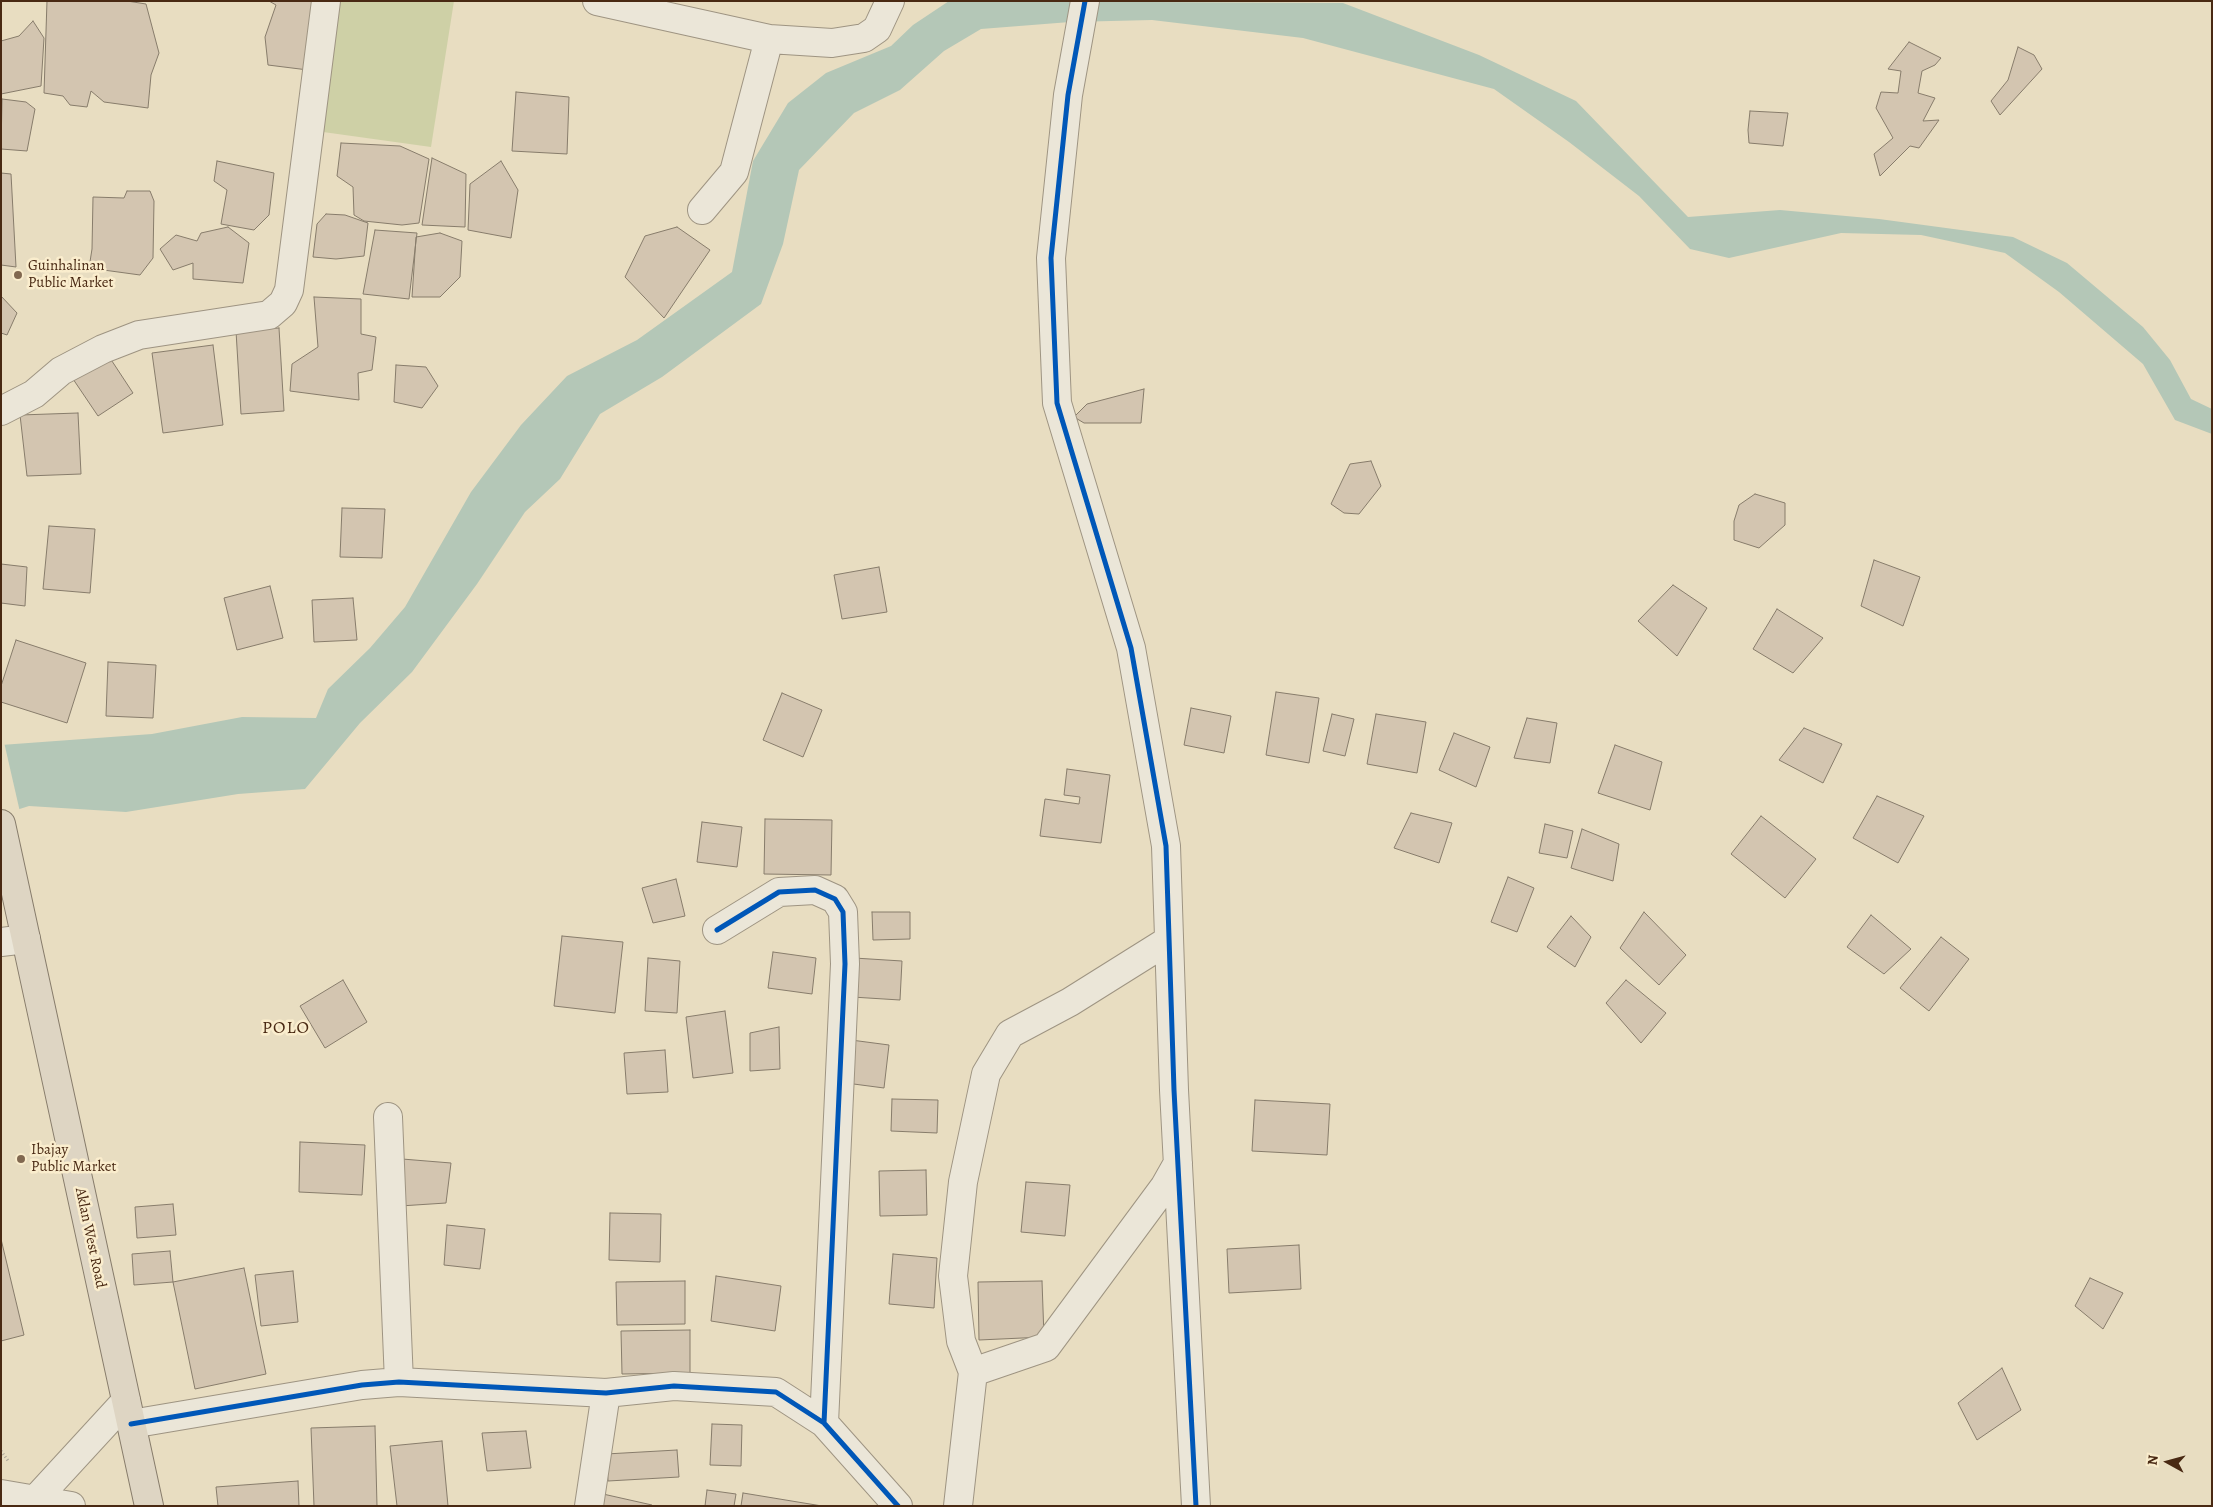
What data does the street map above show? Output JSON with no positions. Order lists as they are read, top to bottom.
{
  "streets": {
    "main road": ["Aklan West Road"]
  },
  "districts": ["POLO"],
  "places": ["Guinhalinan Public Market", "Ibajay Public Market"],
  "north": "left"
}
